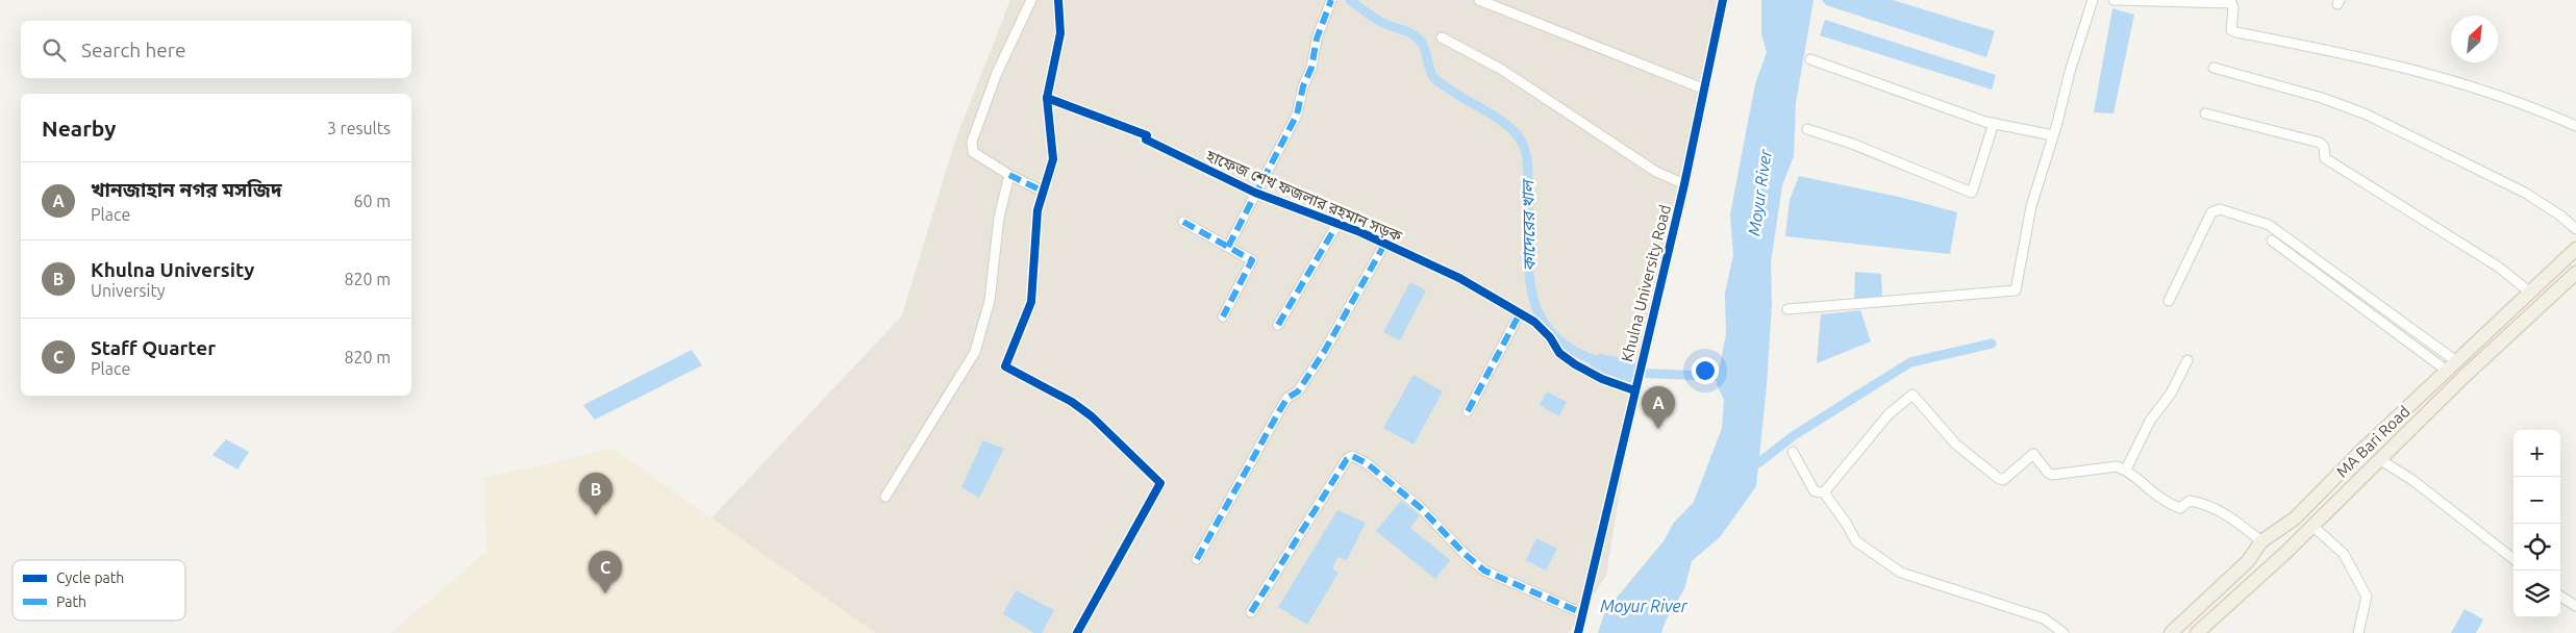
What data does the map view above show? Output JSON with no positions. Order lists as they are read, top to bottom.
{
  "streets": {
    "main road": ["MA Bari Road"],
    "street": ["হাফেজ শেখ ফজলার রহমান সড়ক", "Khulna University Road"]
  },
  "crossings": [
    ["হাফেজ শেখ ফজলার রহমান সড়ক", "Khulna University Road"]
  ],
  "water": ["Moyur River", "কাদেরের খাল"],
  "legend": ["Cycle path", "Path"],
  "north": "top right",
  "page": {
    "search": "Search here",
    "heading": ["Nearby", "3 results"],
    "list": [
      {
        "mark": "A",
        "name": "খানজাহান নগর মসজিদ",
        "note": "Place",
        "value": "60 m"
      },
      {
        "mark": "B",
        "name": "Khulna University",
        "note": "University",
        "value": "820 m"
      },
      {
        "mark": "C",
        "name": "Staff Quarter",
        "note": "Place",
        "value": "820 m"
      }
    ],
    "pins": ["A", "B", "C"],
    "map_buttons": ["+", "−"]
  }
}
